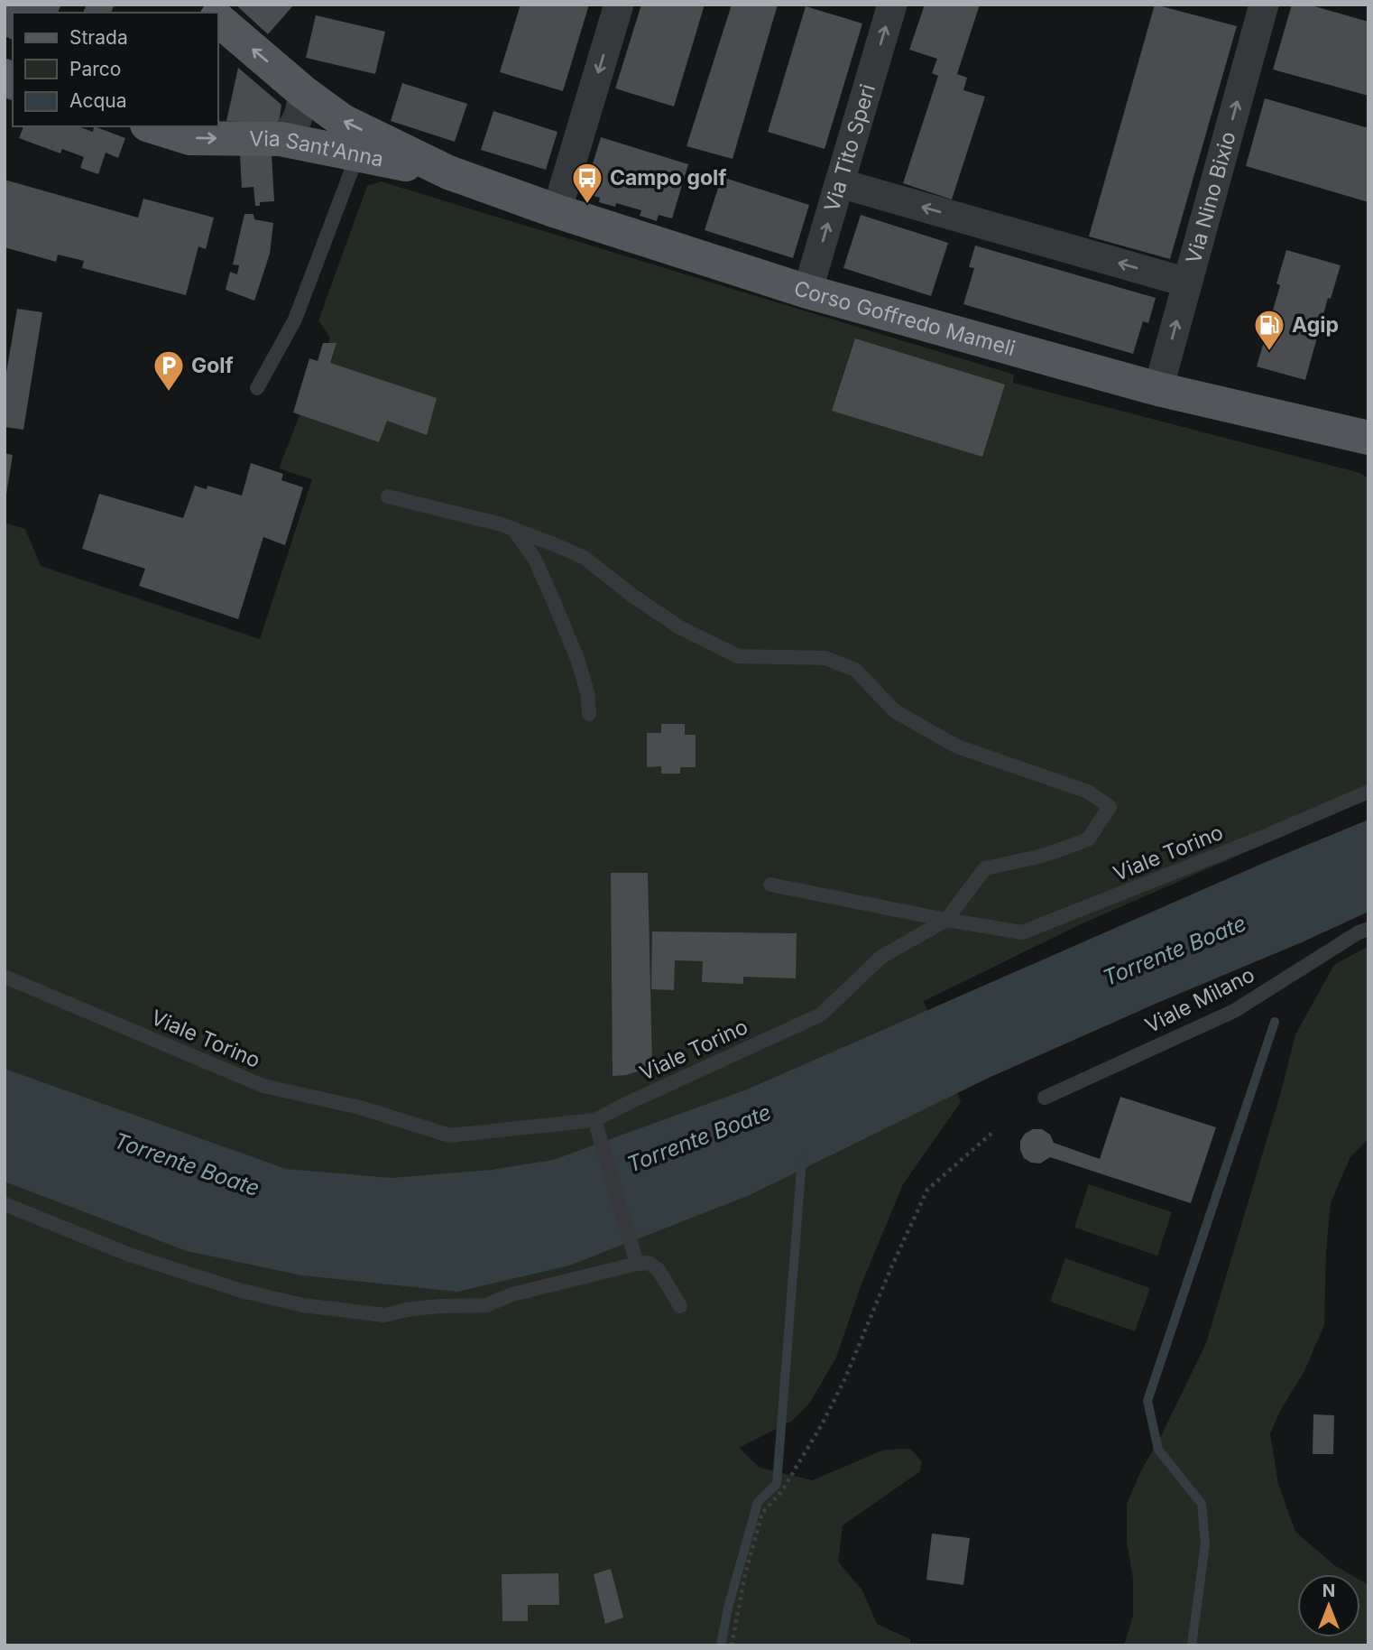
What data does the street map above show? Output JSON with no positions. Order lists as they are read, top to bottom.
{
  "streets": {
    "main road": ["Via Sant'Anna", "Corso Goffredo Mameli"],
    "street": ["Via Tito Speri", "Via Nino Bixio"],
    "lane": ["Viale Torino", "Viale Milano"]
  },
  "crossings": [
    ["Via Tito Speri", "Corso Goffredo Mameli"],
    ["Via Sant'Anna", "Corso Goffredo Mameli"],
    ["Via Nino Bixio", "Corso Goffredo Mameli"]
  ],
  "one_way": ["Via Sant'Anna", "Via Nino Bixio"],
  "water": ["Torrente Boate"],
  "places": {
    "bus stop": ["Campo golf"],
    "fuel station": ["Agip"],
    "parking": ["Golf"]
  },
  "legend": ["Strada", "Parco", "Acqua"],
  "north": "top"
}
